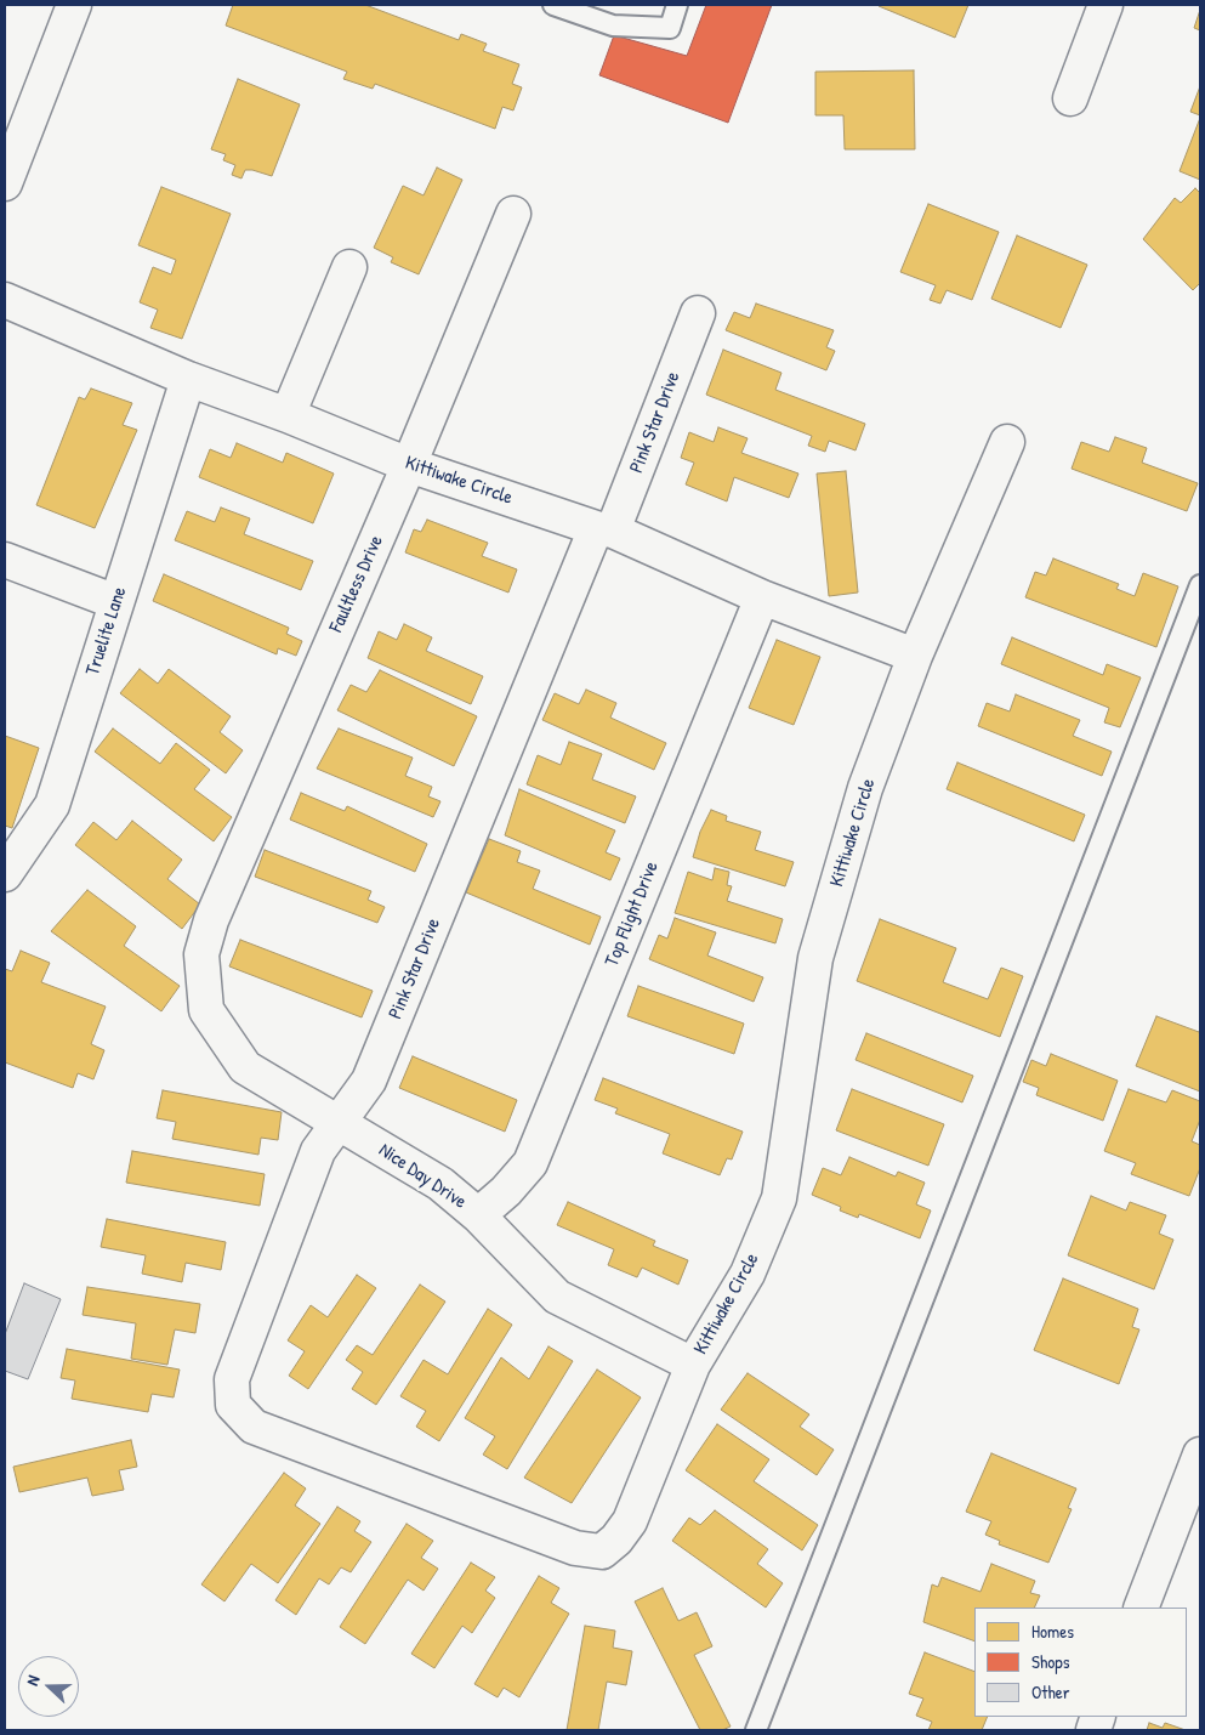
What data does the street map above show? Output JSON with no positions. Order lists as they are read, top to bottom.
{
  "streets": {
    "street": [
      "Pink Star Drive",
      "Kittiwake Circle",
      "Faultless Drive",
      "Truelite Lane",
      "Top Flight Drive",
      "Nice Day Drive"
    ]
  },
  "crossings": [
    ["Pink Star Drive", "Kittiwake Circle"],
    ["Pink Star Drive", "Nice Day Drive"],
    ["Kittiwake Circle", "Faultless Drive"],
    ["Kittiwake Circle", "Truelite Lane"],
    ["Kittiwake Circle", "Top Flight Drive"],
    ["Kittiwake Circle", "Nice Day Drive"],
    ["Faultless Drive", "Nice Day Drive"],
    ["Top Flight Drive", "Nice Day Drive"]
  ],
  "legend": ["Homes", "Shops", "Other"],
  "north": "left"
}
